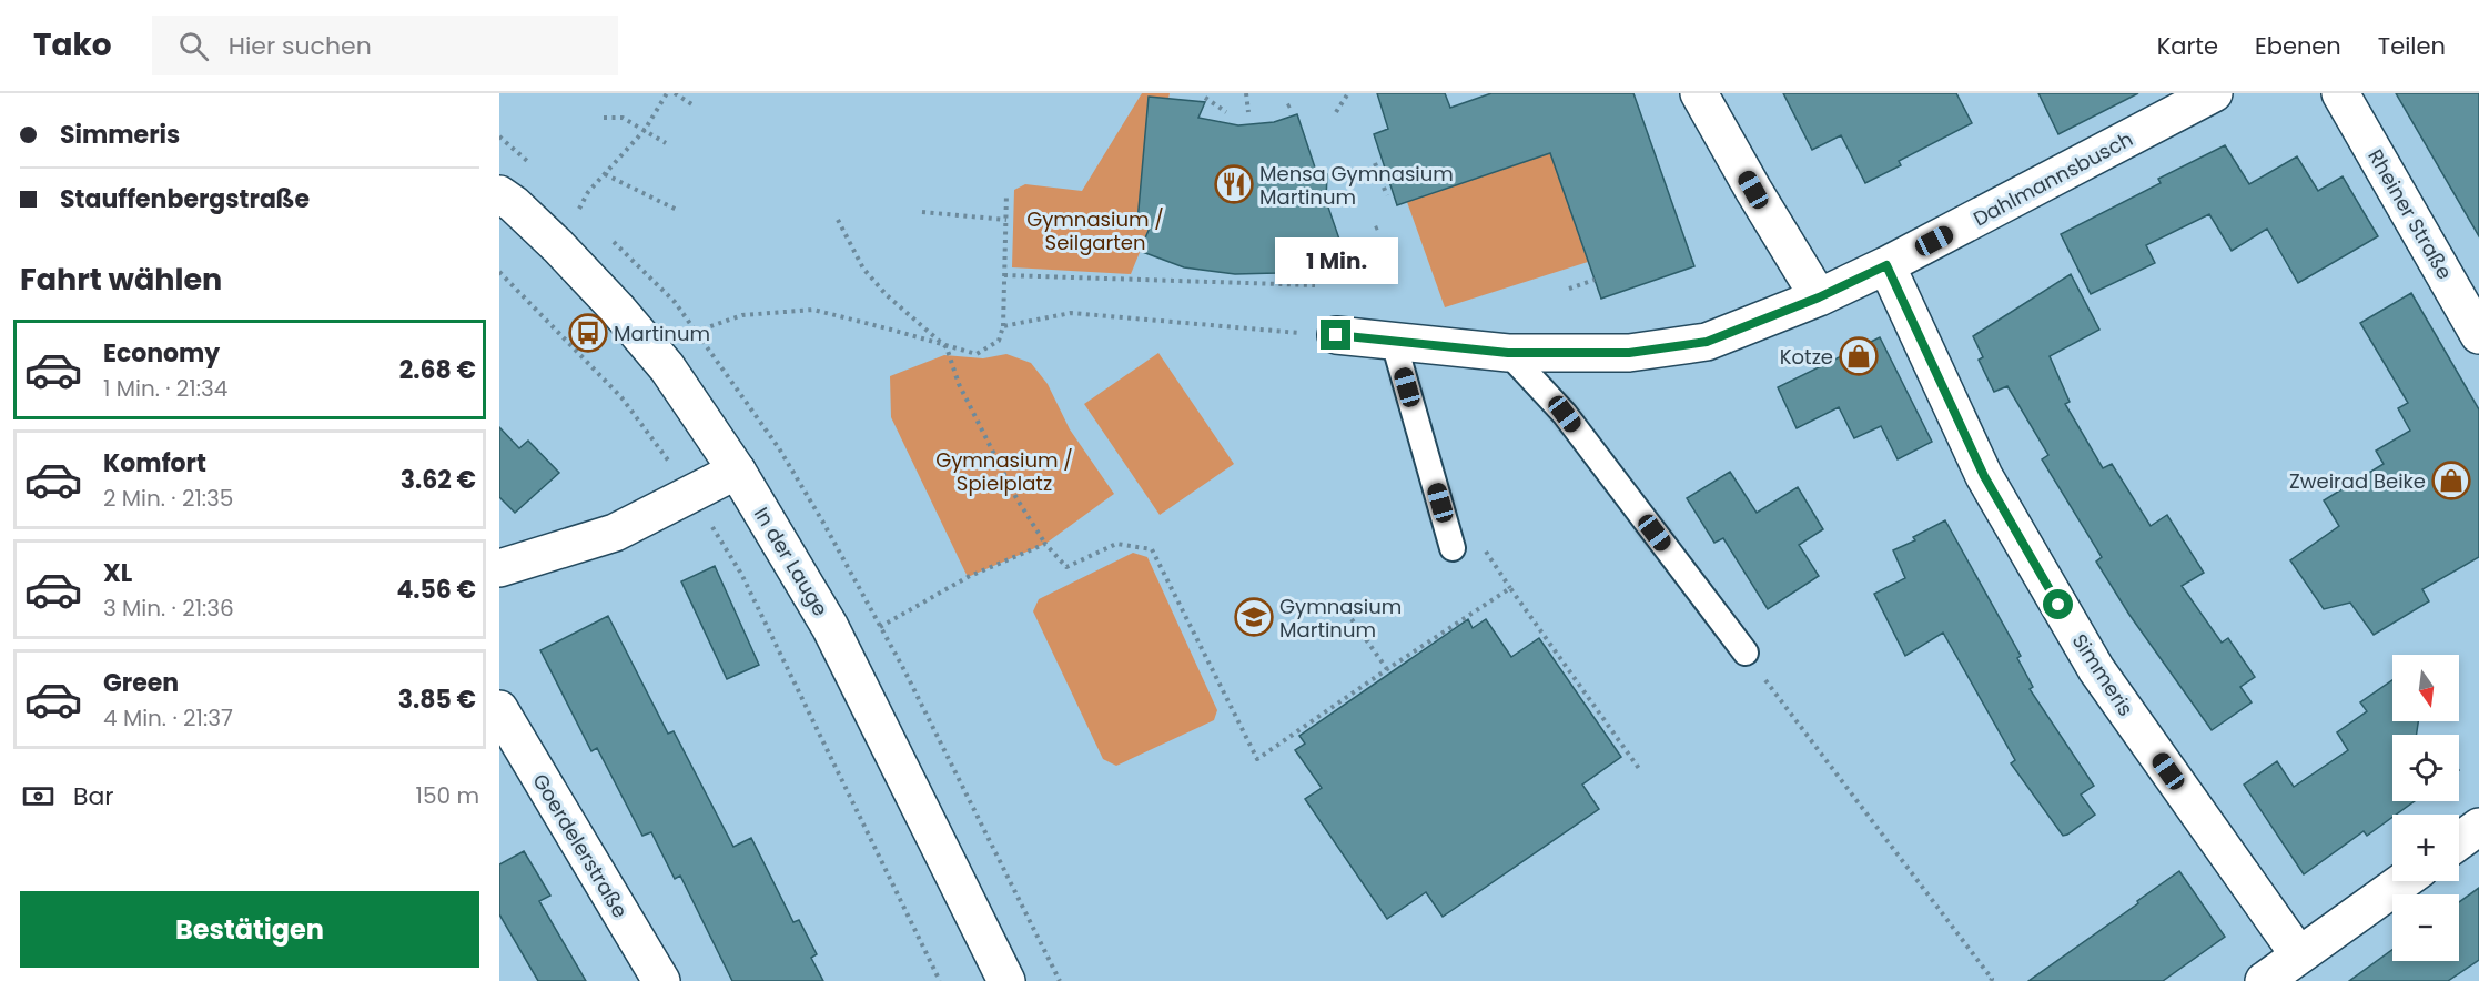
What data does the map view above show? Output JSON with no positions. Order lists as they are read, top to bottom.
{
  "streets": {
    "street": [
      "Dahlmannsbusch",
      "Rheiner Straße",
      "In der Lauge",
      "Simmeris",
      "Goerdelerstraße"
    ]
  },
  "crossings": [
    ["Dahlmannsbusch", "Simmeris"]
  ],
  "parks": ["Gymnasium / Seilgarten", "Gymnasium / Spielplatz"],
  "places": {
    "restaurant": ["Mensa Gymnasium Martinum"],
    "bus stop": ["Martinum"],
    "shop": ["Kotze", "Zweirad Beike"],
    "school or university": ["Gymnasium Martinum"]
  },
  "north": "bottom",
  "page": {
    "header": "Tako",
    "search": "Hier suchen",
    "nav": ["Karte", "Ebenen", "Teilen"],
    "banner": ["Simmeris", "Stauffenbergstraße"],
    "bubble": "1 Min.",
    "heading": "Fahrt wählen",
    "list": [
      {
        "name": "Economy",
        "note": "1 Min. · 21:34",
        "value": "2.68 €"
      },
      {
        "name": "Komfort",
        "note": "2 Min. · 21:35",
        "value": "3.62 €"
      },
      {
        "name": "XL",
        "note": "3 Min. · 21:36",
        "value": "4.56 €"
      },
      {
        "name": "Green",
        "note": "4 Min. · 21:37",
        "value": "3.85 €"
      }
    ],
    "map_buttons": ["+", "−"],
    "pay": ["Bar", "150 m"],
    "buttons": "Bestätigen"
  }
}
